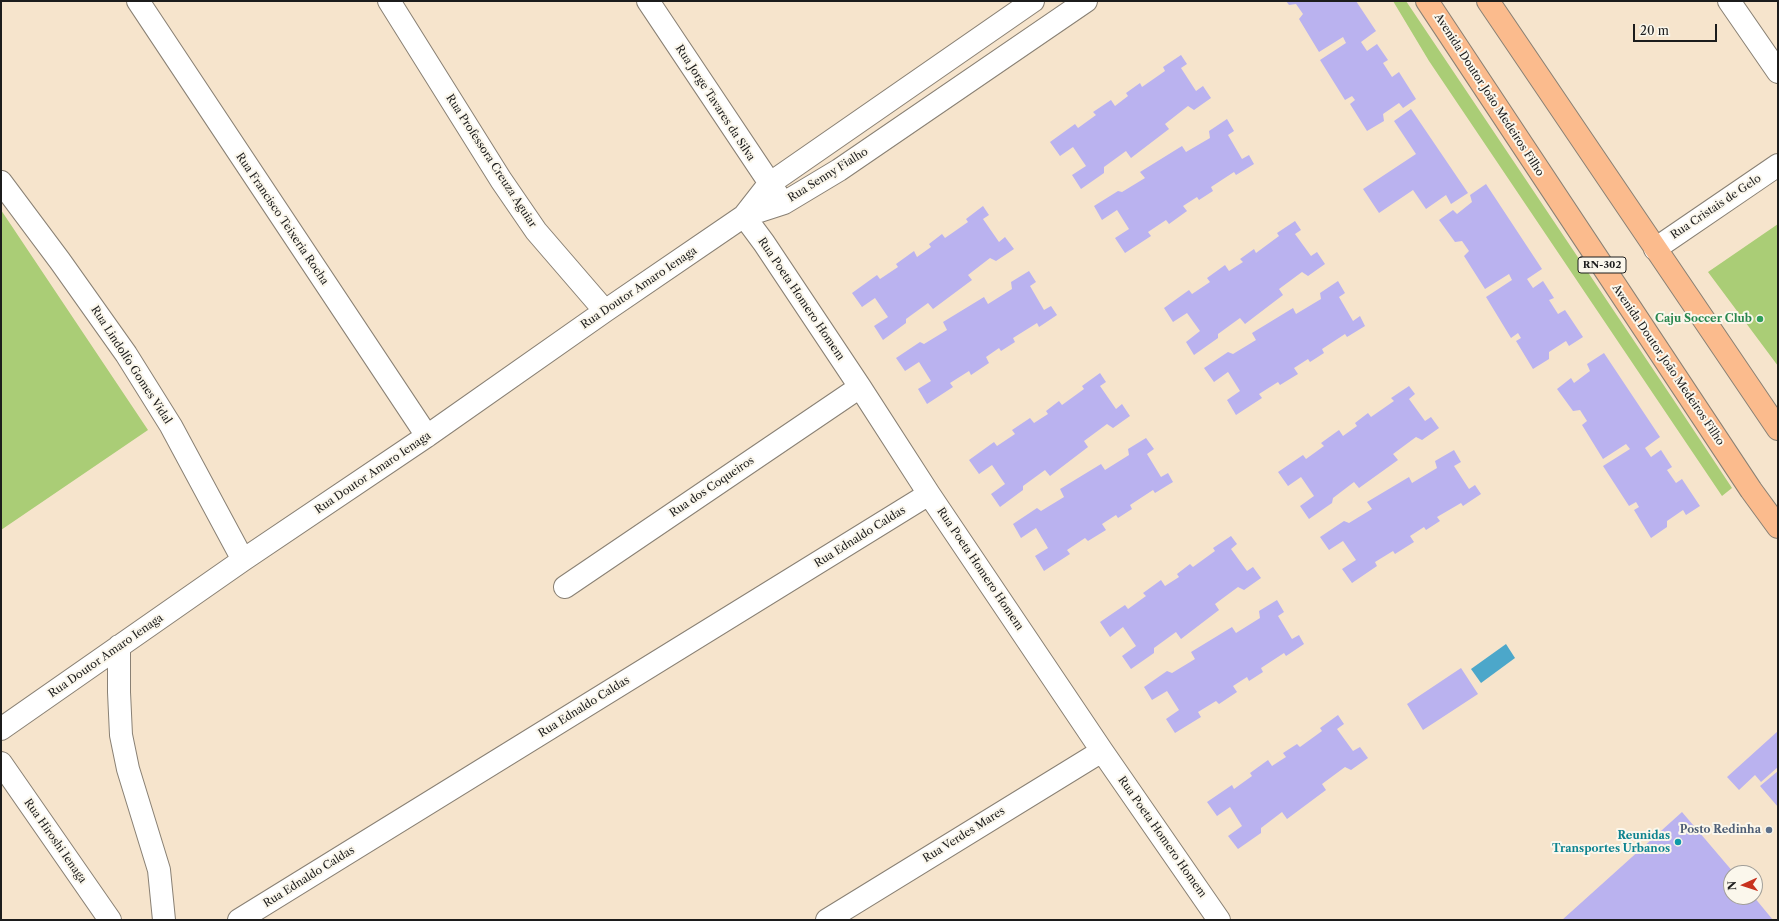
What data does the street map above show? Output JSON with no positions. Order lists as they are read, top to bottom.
{
  "streets": {
    "main road": ["Avenida Doutor João Medeiros Filho", "RN-302"],
    "street": [
      "Rua Jorge Tavares da Silva",
      "Rua Professora Creuza Aguiar",
      "Rua Senny Fialho",
      "Rua Cristais de Gelo",
      "Rua Francisco Teixeria Rocha",
      "Rua Doutor Amaro Ienaga",
      "Rua Poeta Homero Homem",
      "Rua Lindolfo Gomes Vidal",
      "Rua dos Coqueiros",
      "Rua Ednaldo Caldas",
      "Rua Verdes Mares",
      "Rua Hiroshi Ienaga"
    ]
  },
  "crossings": [
    ["Rua Jorge Tavares da Silva", "Rua Senny Fialho"],
    ["Rua Professora Creuza Aguiar", "Rua Doutor Amaro Ienaga"],
    ["Rua Senny Fialho", "Rua Doutor Amaro Ienaga"],
    ["Rua Senny Fialho", "Rua Poeta Homero Homem"],
    ["Rua Francisco Teixeria Rocha", "Rua Doutor Amaro Ienaga"],
    ["Rua Doutor Amaro Ienaga", "Rua Poeta Homero Homem"],
    ["Rua Doutor Amaro Ienaga", "Rua Lindolfo Gomes Vidal"],
    ["Rua Poeta Homero Homem", "Rua dos Coqueiros"],
    ["Rua Poeta Homero Homem", "Rua Ednaldo Caldas"],
    ["Rua Poeta Homero Homem", "Rua Verdes Mares"]
  ],
  "places": ["Caju Soccer Club", "Posto Redinha", "Reunidas Transportes Urbanos"],
  "scale_bar": "20 m",
  "north": "left"
}
